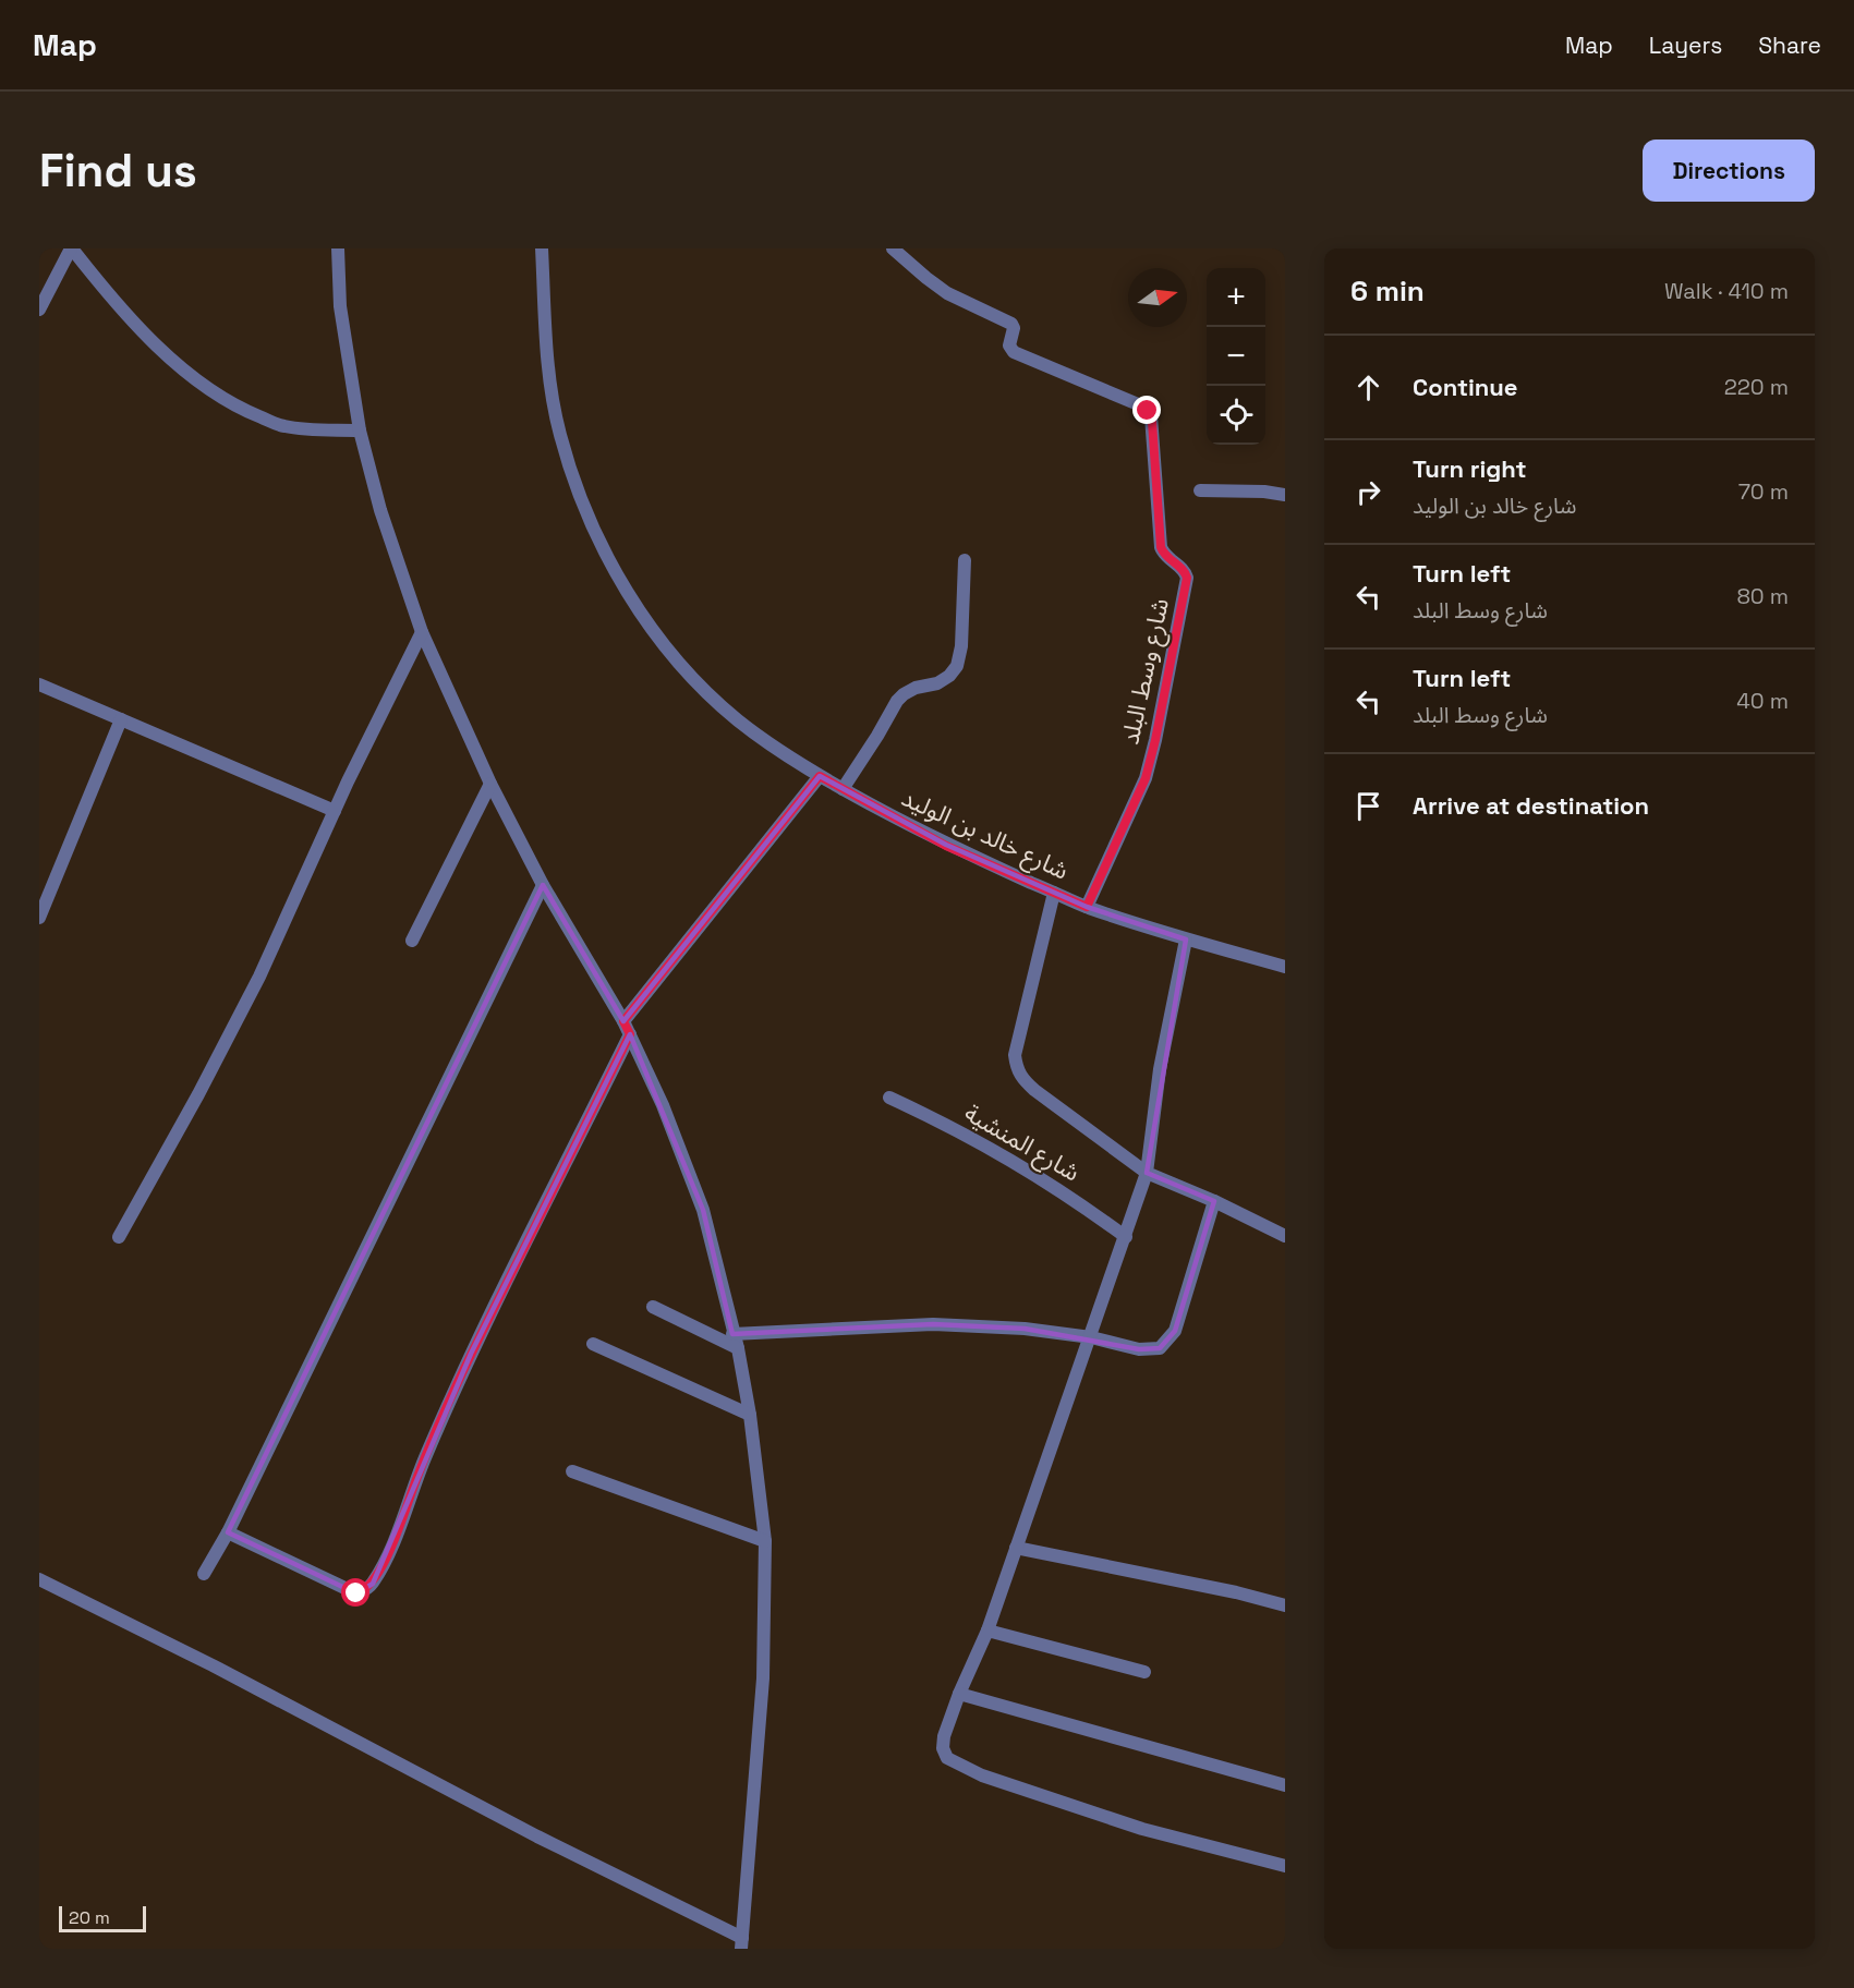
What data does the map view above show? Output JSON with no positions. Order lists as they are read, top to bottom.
{
  "streets": {
    "street": ["شارع وسط البلد", "شارع خالد بن الوليد", "شارع المنشية"]
  },
  "crossings": [
    ["شارع وسط البلد", "شارع خالد بن الوليد"]
  ],
  "scale_bar": "20 m",
  "north": "right",
  "page": {
    "header": "Map",
    "nav": ["Map", "Layers", "Share"],
    "buttons": "Directions",
    "title": "Find us",
    "heading": ["6 min", "Walk · 410 m"],
    "map_buttons": ["+", "−"],
    "list": [
      ["Continue", "220 m"],
      ["Turn right", "شارع خالد بن الوليد", "70 m"],
      ["Turn left", "شارع وسط البلد", "80 m"],
      ["Turn left", "شارع وسط البلد", "40 m"],
      "Arrive at destination"
    ],
    "scale": "20 m"
  }
}
